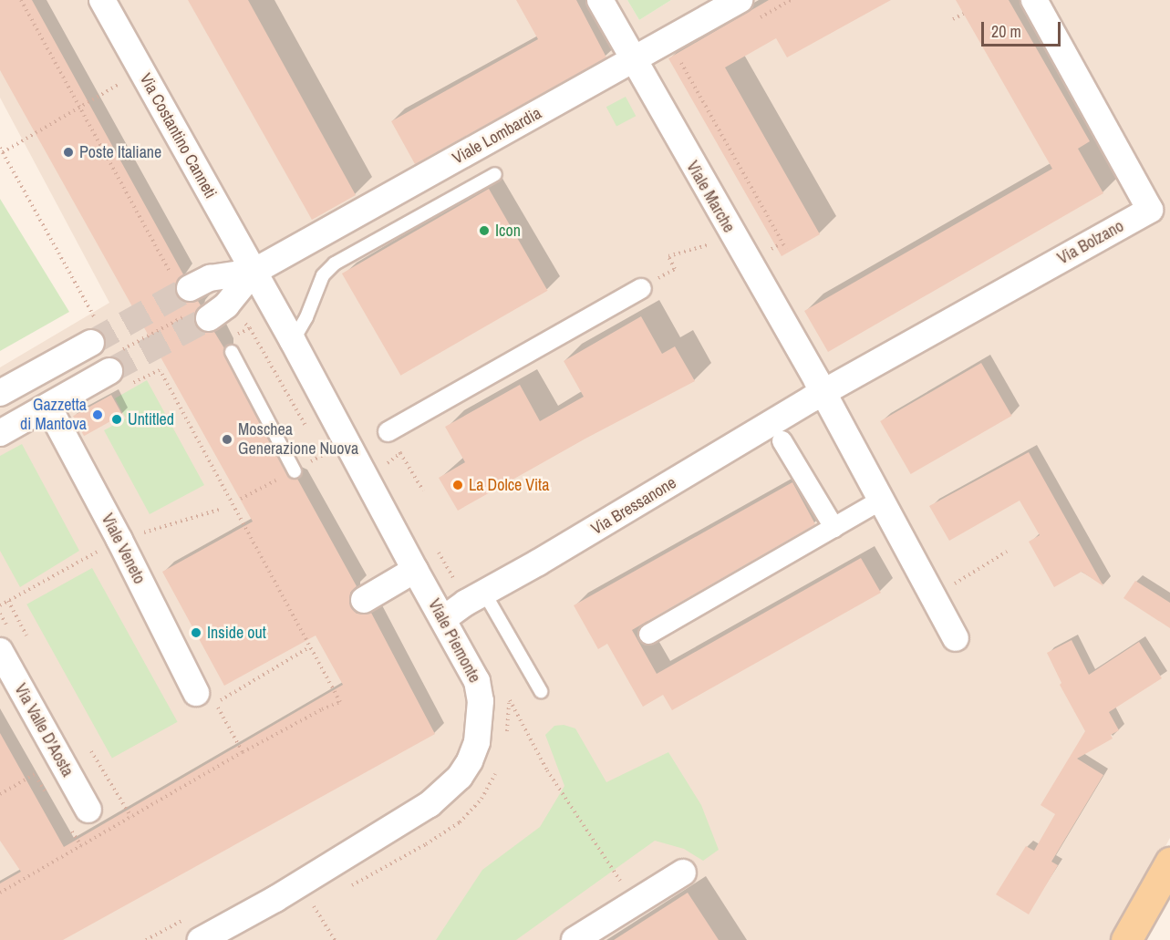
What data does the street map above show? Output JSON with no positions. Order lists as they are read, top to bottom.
{
  "streets": {
    "street": [
      "Via Costantino Canneti",
      "Viale Lombardia",
      "Viale Marche",
      "Via Bolzano",
      "Via Bressanone",
      "Viale Veneto",
      "Viale Piemonte",
      "Via Valle D'Aosta"
    ]
  },
  "crossings": [
    ["Via Costantino Canneti", "Viale Lombardia"],
    ["Via Costantino Canneti", "Viale Piemonte"],
    ["Viale Lombardia", "Viale Marche"],
    ["Viale Lombardia", "Viale Piemonte"],
    ["Viale Marche", "Via Bolzano"],
    ["Viale Marche", "Via Bressanone"],
    ["Via Bolzano", "Via Bressanone"],
    ["Via Bressanone", "Viale Piemonte"]
  ],
  "places": [
    "Poste Italiane",
    "Icon",
    "Gazzetta di Mantova",
    "Untitled",
    "Moschea Generazione Nuova",
    "La Dolce Vita",
    "Inside out"
  ],
  "scale_bar": "20 m"
}
